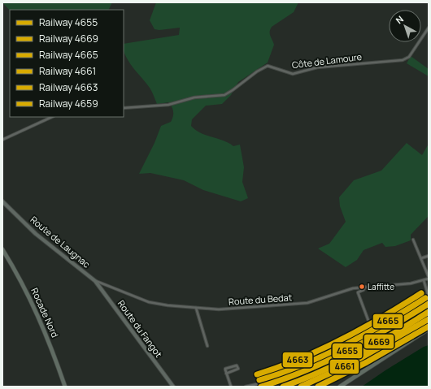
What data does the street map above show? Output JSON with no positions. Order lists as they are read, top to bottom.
{
  "streets": {
    "main road": ["Rocade Nord"],
    "street": [
      "Côte de Lamoure",
      "Route de Laugnac",
      "Route du Bedat",
      "Route du Fangot"
    ]
  },
  "crossings": [
    ["Route de Laugnac", "Route du Bedat"],
    ["Route de Laugnac", "Route du Fangot"],
    ["Route du Bedat", "Route du Fangot"]
  ],
  "places": ["Laffitte"],
  "lines": [
    "rail line 4663",
    "rail line 4665",
    "rail line 4655",
    "rail line 4669",
    "rail line 4661",
    "rail line 4659"
  ],
  "legend": [
    "Railway 4655",
    "Railway 4669",
    "Railway 4665",
    "Railway 4661",
    "Railway 4663",
    "Railway 4659"
  ],
  "north": "top left"
}
